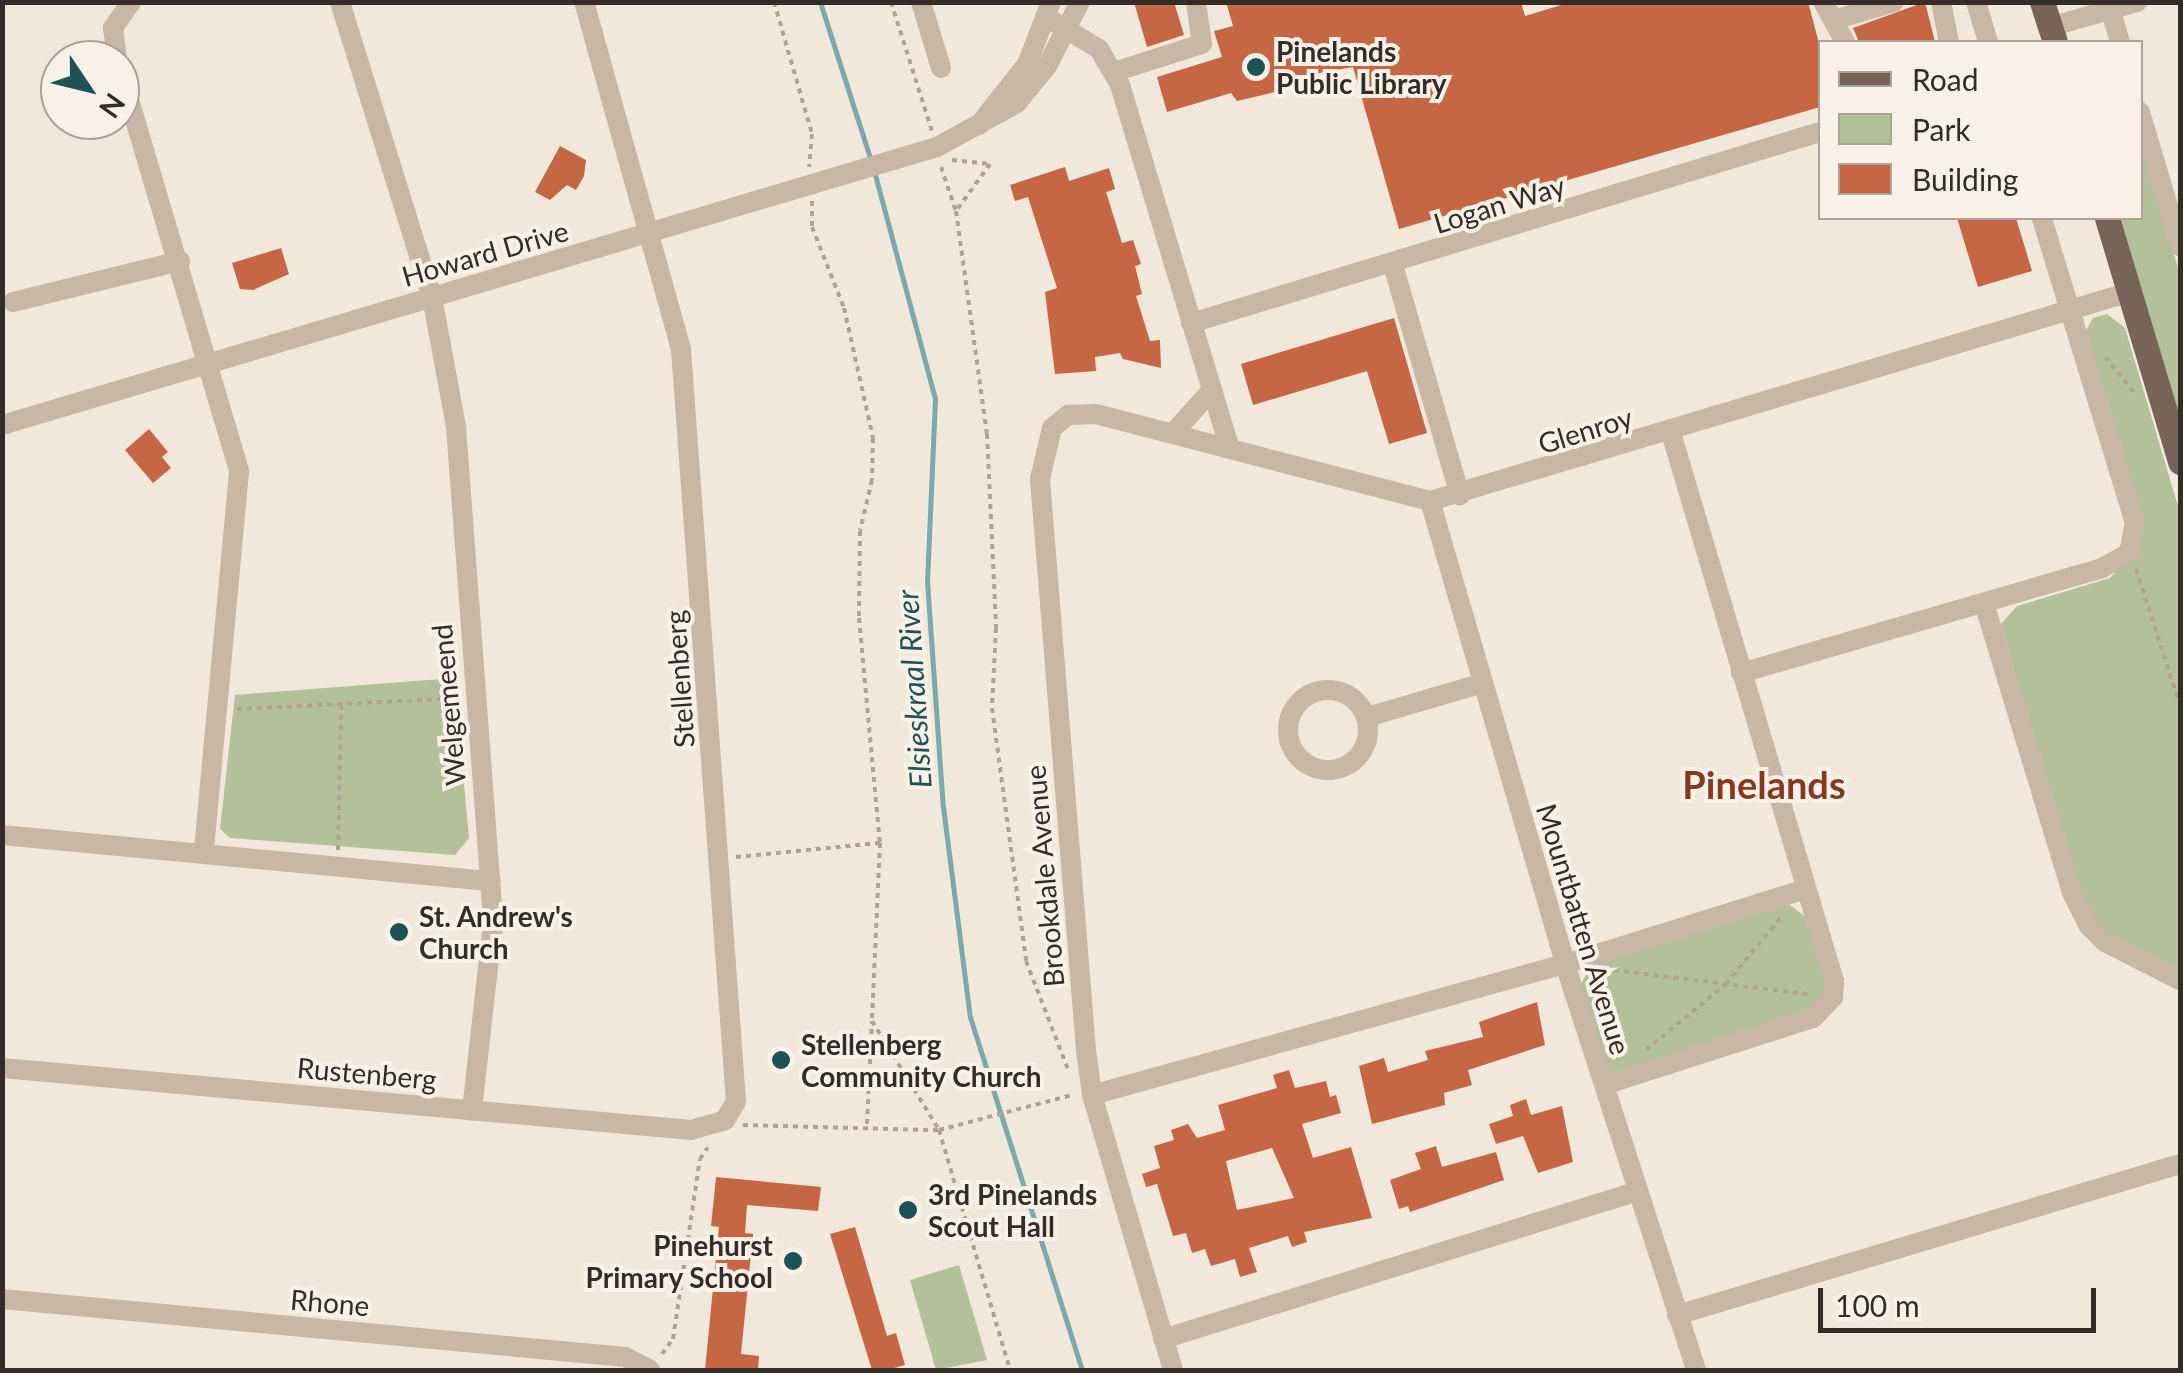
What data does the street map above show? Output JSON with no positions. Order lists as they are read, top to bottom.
{
  "streets": {
    "street": [
      "Logan Way",
      "Howard Drive",
      "Glenroy",
      "Stellenberg",
      "Welgemeend",
      "Brookdale Avenue",
      "Mountbatten Avenue",
      "Rustenberg",
      "Rhone"
    ]
  },
  "crossings": [
    ["Howard Drive", "Stellenberg"],
    ["Howard Drive", "Welgemeend"],
    ["Glenroy", "Brookdale Avenue"],
    ["Glenroy", "Mountbatten Avenue"],
    ["Stellenberg", "Rustenberg"],
    ["Welgemeend", "Rustenberg"]
  ],
  "districts": ["Pinelands"],
  "water": ["Elsieskraal River"],
  "places": [
    "Pinelands Public Library",
    "St. Andrew's Church",
    "Stellenberg Community Church",
    "3rd Pinelands Scout Hall",
    "Pinehurst Primary School"
  ],
  "legend": ["Road", "Park", "Building"],
  "scale_bar": "100 m",
  "north": "bottom right"
}
